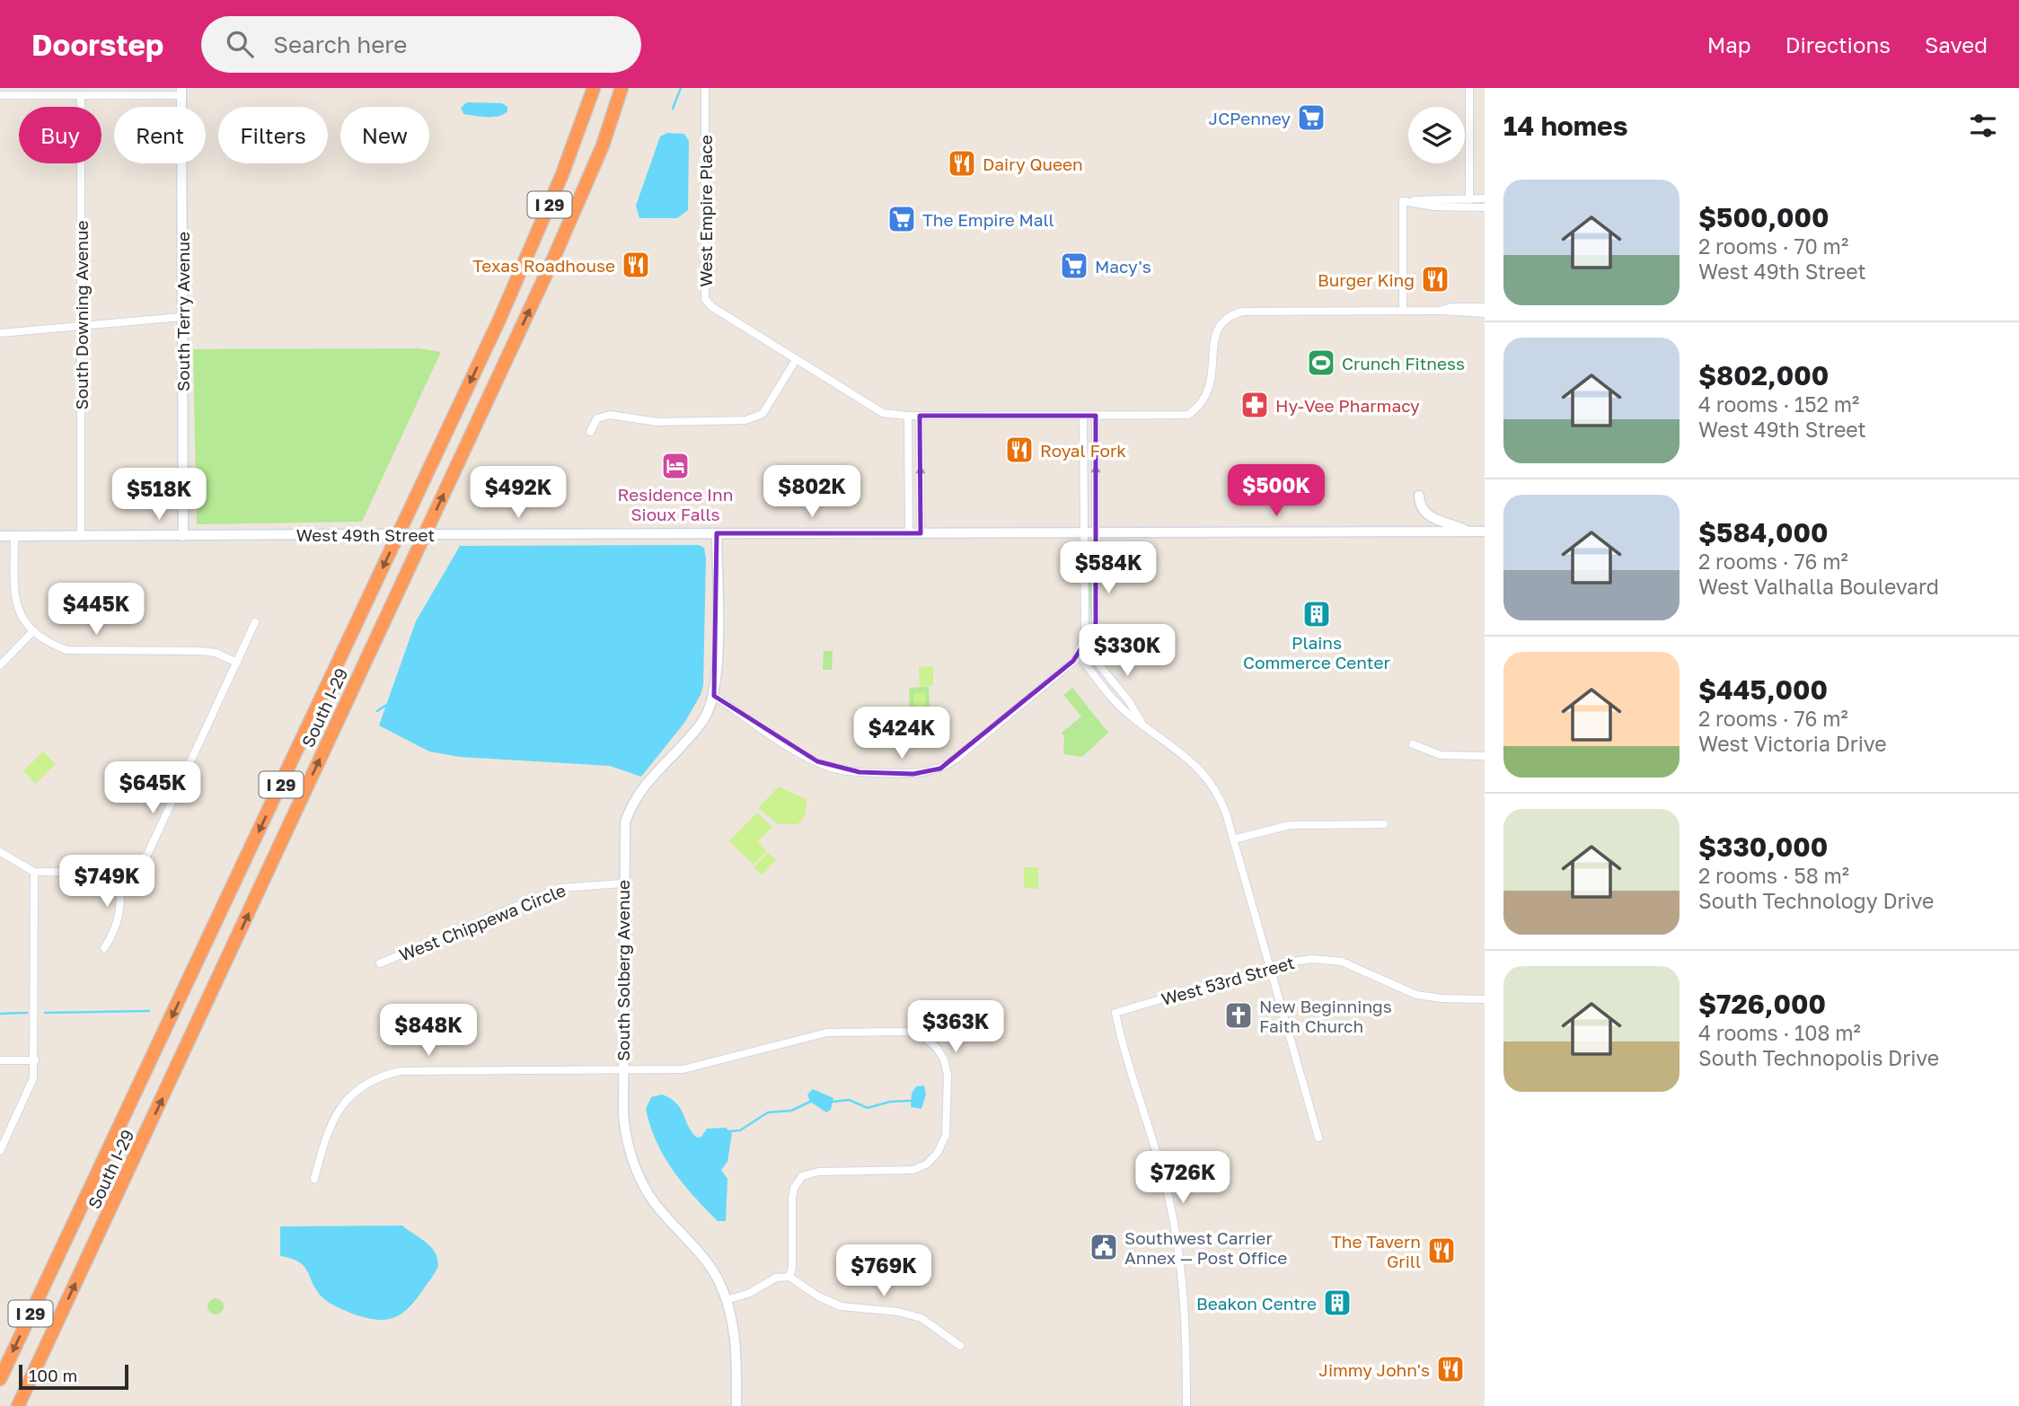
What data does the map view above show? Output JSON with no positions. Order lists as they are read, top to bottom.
{
  "streets": {
    "highway": ["I 29", "South I-29"],
    "main road": ["South Terry Avenue", "West 49th Street", "South Solberg Avenue"],
    "street": [
      "West Empire Place",
      "South Downing Avenue",
      "West Chippewa Circle",
      "West 53rd Street"
    ]
  },
  "crossings": [
    ["South Terry Avenue", "West 49th Street"],
    ["South Downing Avenue", "West 49th Street"],
    ["West 49th Street", "South Solberg Avenue"],
    ["West Chippewa Circle", "South Solberg Avenue"]
  ],
  "places": {
    "supermarket": ["JCPenney", "The Empire Mall", "Macy's"],
    "restaurant": [
      "Dairy Queen",
      "Texas Roadhouse",
      "Burger King",
      "Royal Fork",
      "The Tavern Grill",
      "Jimmy John's"
    ],
    "sports": ["Crunch Fitness"],
    "pharmacy": ["Hy-Vee Pharmacy"],
    "hotel": ["Residence Inn Sioux Falls"],
    "building": ["Plains Commerce Center", "Beakon Centre"],
    "church": ["New Beginnings Faith Church"],
    "public building": ["Southwest Carrier Annex — Post Office"]
  },
  "scale_bar": "100 m",
  "page": {
    "header": "Doorstep",
    "search": "Search here",
    "nav": ["Map", "Directions", "Saved"],
    "heading": "14 homes",
    "chip": [
      "Buy",
      "Rent",
      "Filters",
      "New"
    ],
    "list": [
      {
        "name": "$500,000",
        "note": "2 rooms · 70 m² · West 49th Street"
      },
      {
        "name": "$802,000",
        "note": "4 rooms · 152 m² · West 49th Street"
      },
      {
        "name": "$584,000",
        "note": "2 rooms · 76 m² · West Valhalla Boulevard"
      },
      {
        "name": "$445,000",
        "note": "2 rooms · 76 m² · West Victoria Drive"
      },
      {
        "name": "$330,000",
        "note": "2 rooms · 58 m² · South Technology Drive"
      },
      {
        "name": "$726,000",
        "note": "4 rooms · 108 m² · South Technopolis Drive"
      }
    ],
    "price": [
      "$500K",
      "$802K",
      "$492K",
      "$518K",
      "$584K",
      "$445K",
      "$330K",
      "$424K",
      "$645K",
      "$749K",
      "$363K",
      "$848K",
      "$726K",
      "$769K"
    ],
    "scale": "100 m"
  }
}
